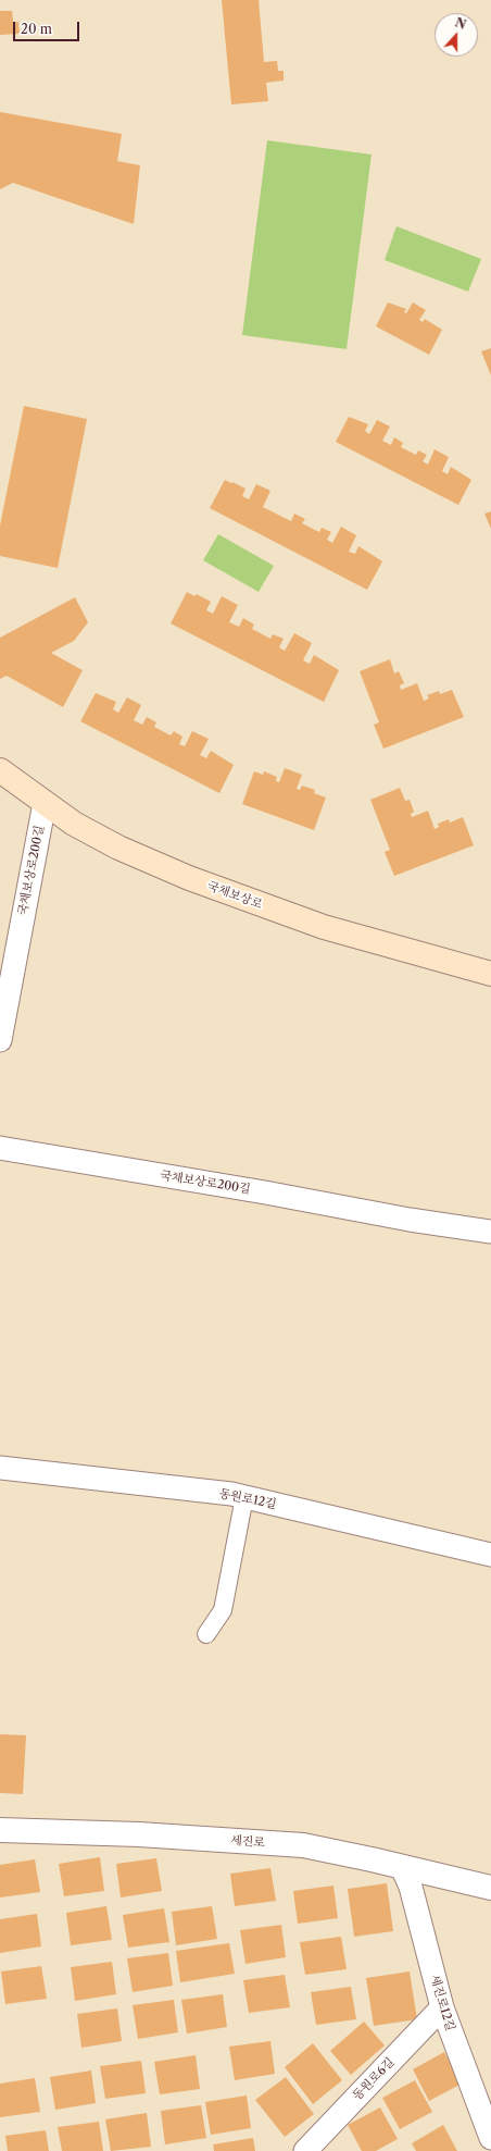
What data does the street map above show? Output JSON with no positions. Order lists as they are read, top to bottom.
{
  "streets": {
    "main road": ["국채보상로"],
    "street": [
      "국채보상로200길",
      "동원로12길",
      "세진로",
      "세진로12길",
      "동원로6길"
    ]
  },
  "crossings": [
    ["국채보상로200길", "국채보상로"],
    ["세진로", "세진로12길"],
    ["세진로12길", "동원로6길"]
  ],
  "scale_bar": "20 m",
  "north": "top"
}
